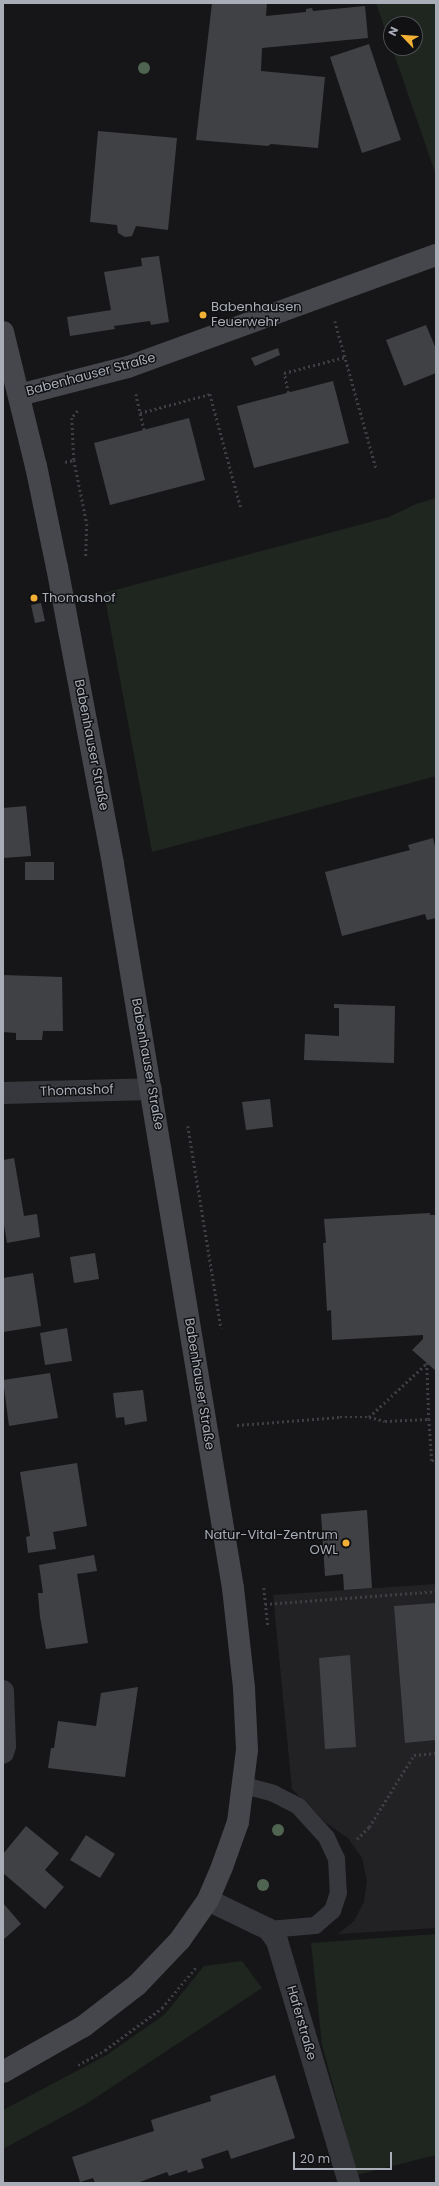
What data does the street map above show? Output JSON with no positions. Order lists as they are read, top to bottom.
{
  "streets": {
    "main road": ["Babenhauser Straße"],
    "street": ["Thomashof", "Haferstraße"]
  },
  "crossings": [
    ["Babenhauser Straße", "Thomashof"]
  ],
  "places": ["Babenhausen Feuerwehr", "Thomashof", "Natur-Vital-Zentrum OWL"],
  "scale_bar": "20 m",
  "north": "top left"
}
